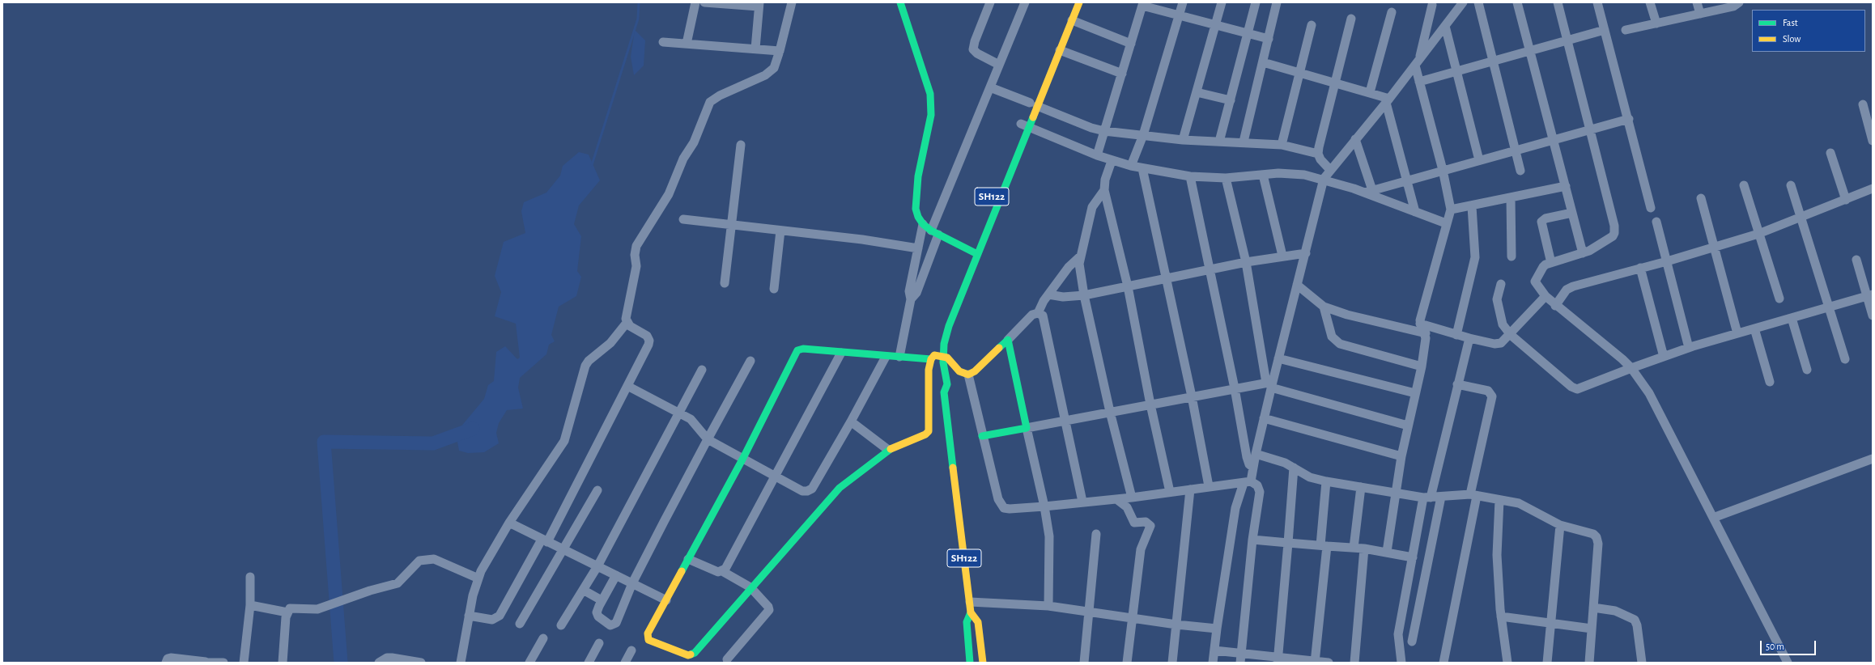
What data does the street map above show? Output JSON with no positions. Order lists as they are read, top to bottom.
{
  "streets": {
    "street": ["SH122"]
  },
  "legend": ["Fast", "Slow"],
  "scale_bar": "50 m"
}
